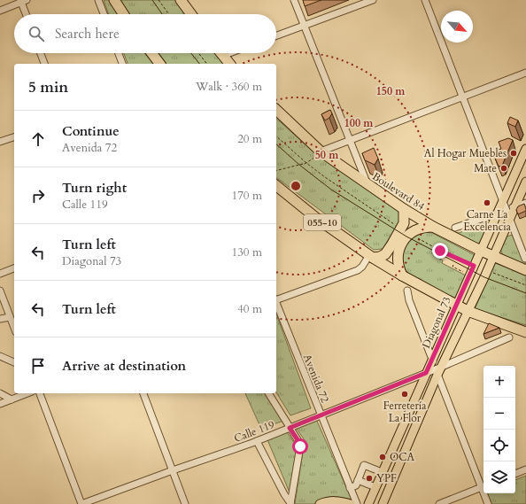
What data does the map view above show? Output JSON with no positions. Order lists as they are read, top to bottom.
{
  "streets": {
    "highway": ["Boulevard 84", "055-10"],
    "main road": ["Diagonal 73"],
    "street": ["Avenida 72", "Calle 119"]
  },
  "crossings": [
    ["Boulevard 84", "Diagonal 73"],
    ["055-10", "Diagonal 73"],
    ["Diagonal 73", "Calle 119"],
    ["Avenida 72", "Calle 119"]
  ],
  "places": [
    "Al Hogar Muebles",
    "Mate",
    "Carne La Excelencia",
    "Ferretería La Flor",
    "OCA",
    "YPF"
  ],
  "north": "bottom right",
  "page": {
    "search": "Search here",
    "heading": ["5 min", "Walk · 360 m"],
    "list": [
      ["Continue", "Avenida 72", "20 m"],
      ["Turn right", "Calle 119", "170 m"],
      ["Turn left", "Diagonal 73", "130 m"],
      ["Turn left", "40 m"],
      "Arrive at destination"
    ],
    "map_buttons": ["+", "−"]
  },
  "rings": ["150 m", "100 m", "50 m"]
}
